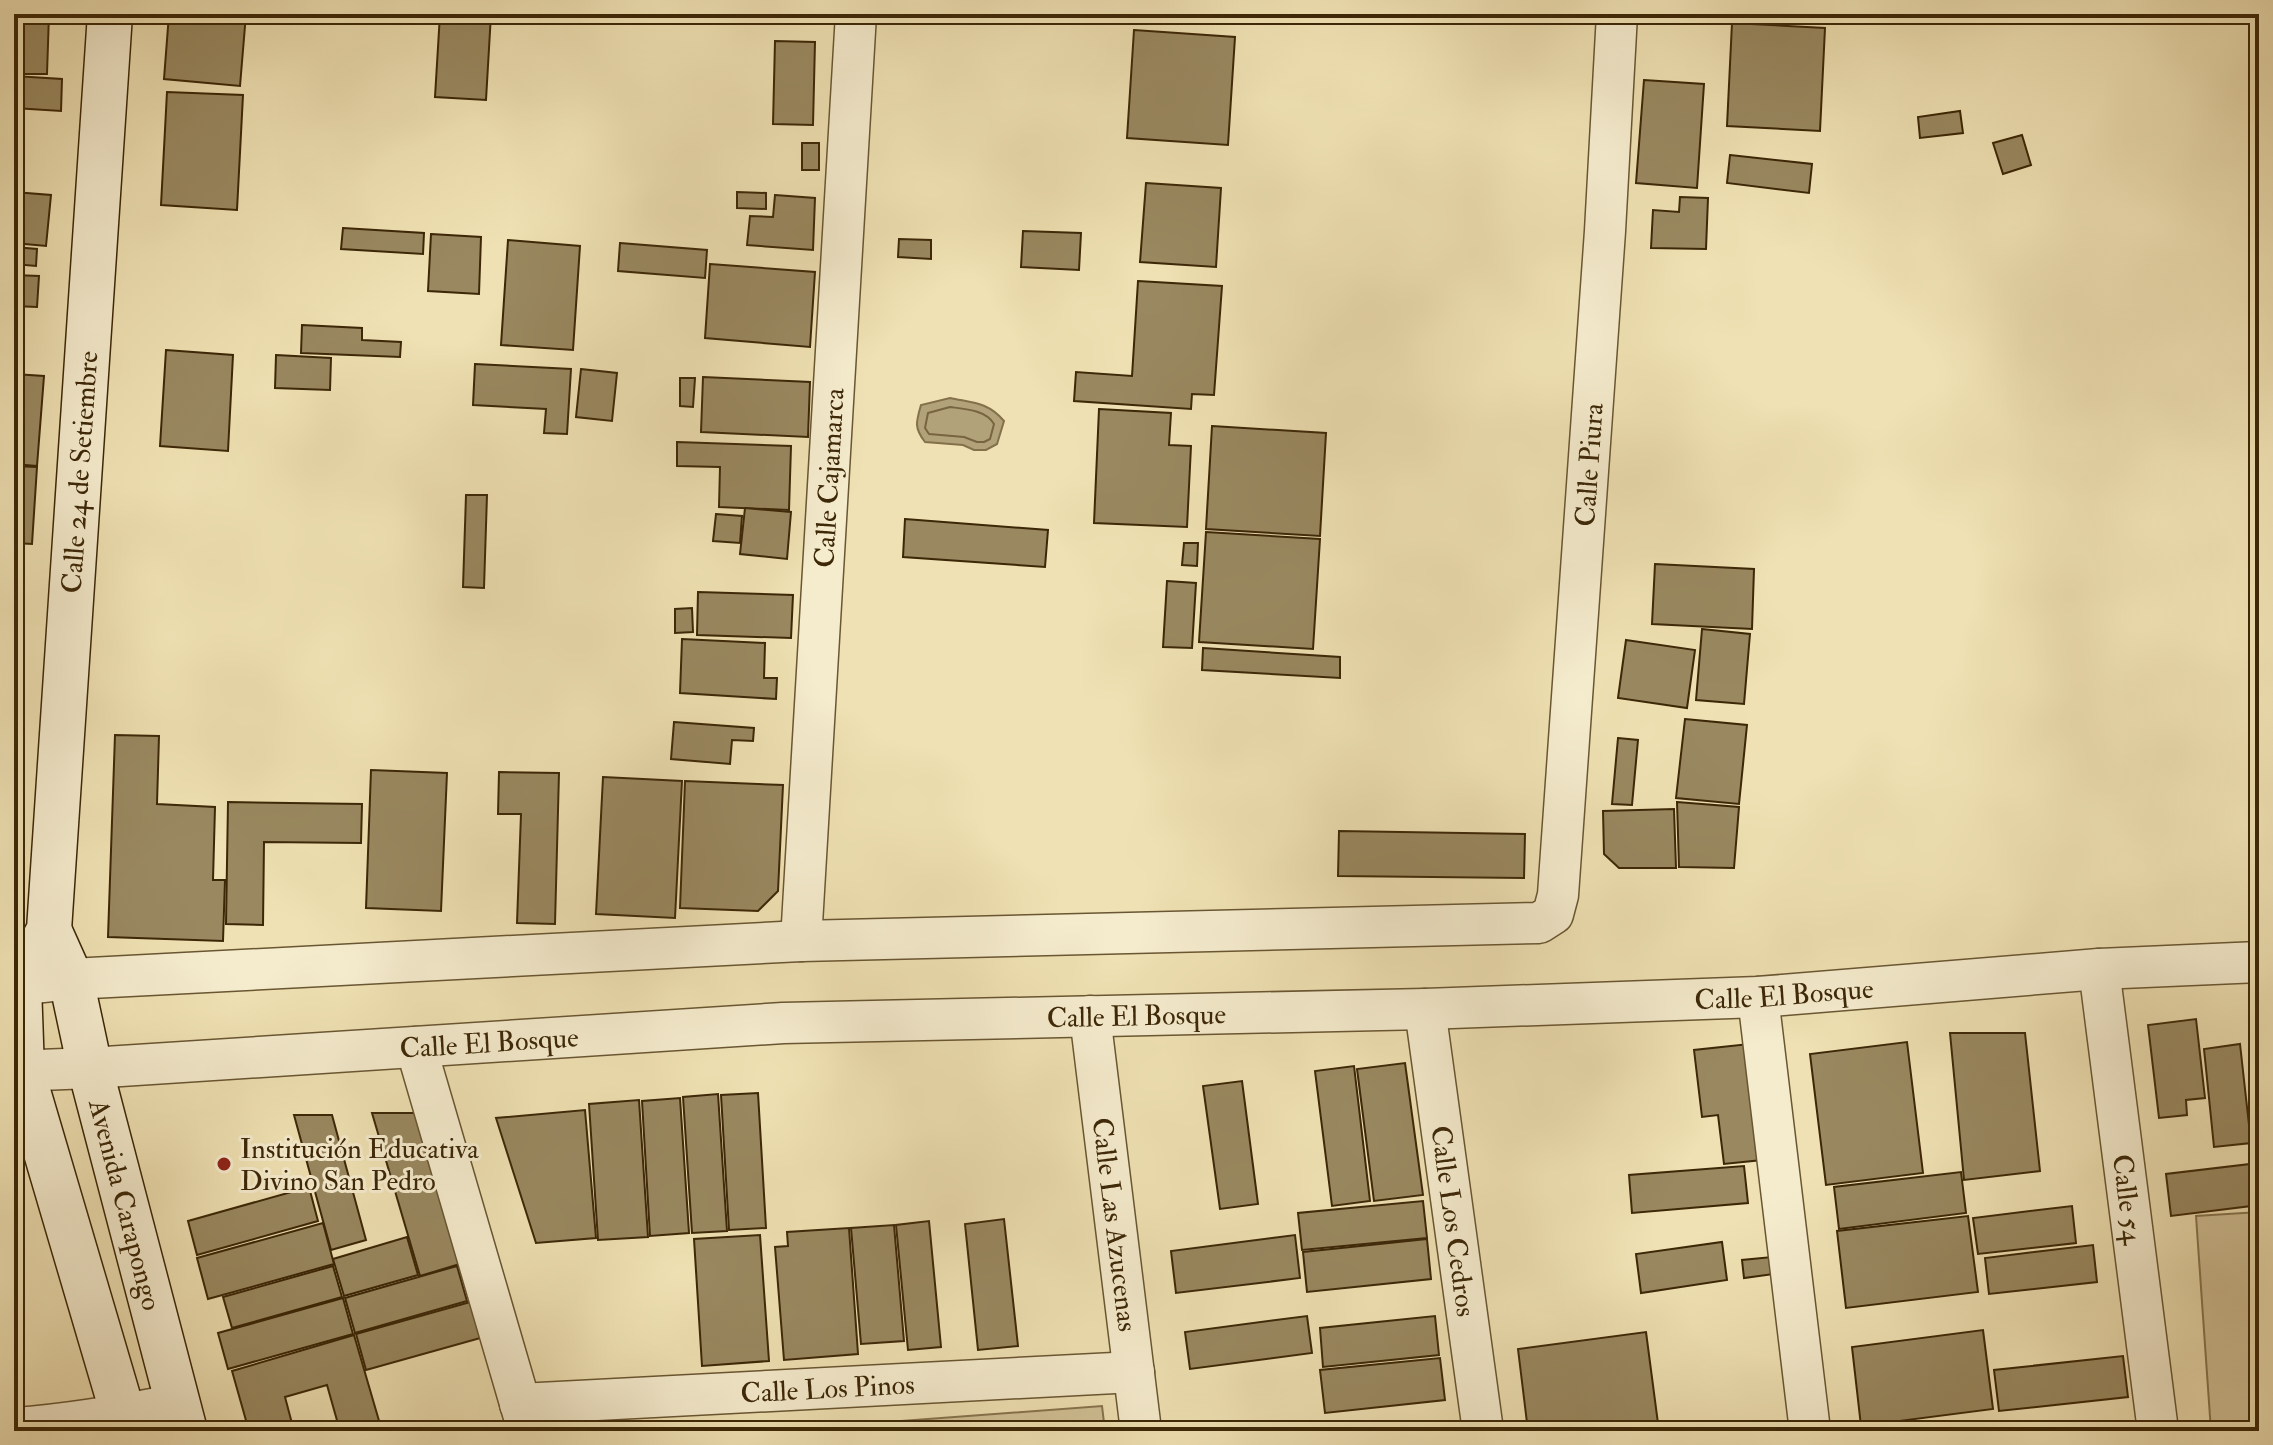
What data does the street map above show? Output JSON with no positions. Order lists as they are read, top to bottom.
{
  "streets": {
    "street": [
      "Calle Piura",
      "Calle 24 de Setiembre",
      "Calle Cajamarca",
      "Calle El Bosque",
      "Calle 54",
      "Avenida Carapongo",
      "Calle Los Cedros",
      "Calle Las Azucenas",
      "Calle Los Pinos"
    ]
  },
  "crossings": [
    ["Calle Piura", "Calle Cajamarca"],
    ["Calle 24 de Setiembre", "Avenida Carapongo"],
    ["Calle El Bosque", "Calle 54"],
    ["Calle El Bosque", "Avenida Carapongo"],
    ["Calle El Bosque", "Calle Los Cedros"],
    ["Calle El Bosque", "Calle Las Azucenas"],
    ["Calle Las Azucenas", "Calle Los Pinos"]
  ],
  "places": ["Institución Educativa Divino San Pedro"]
}
